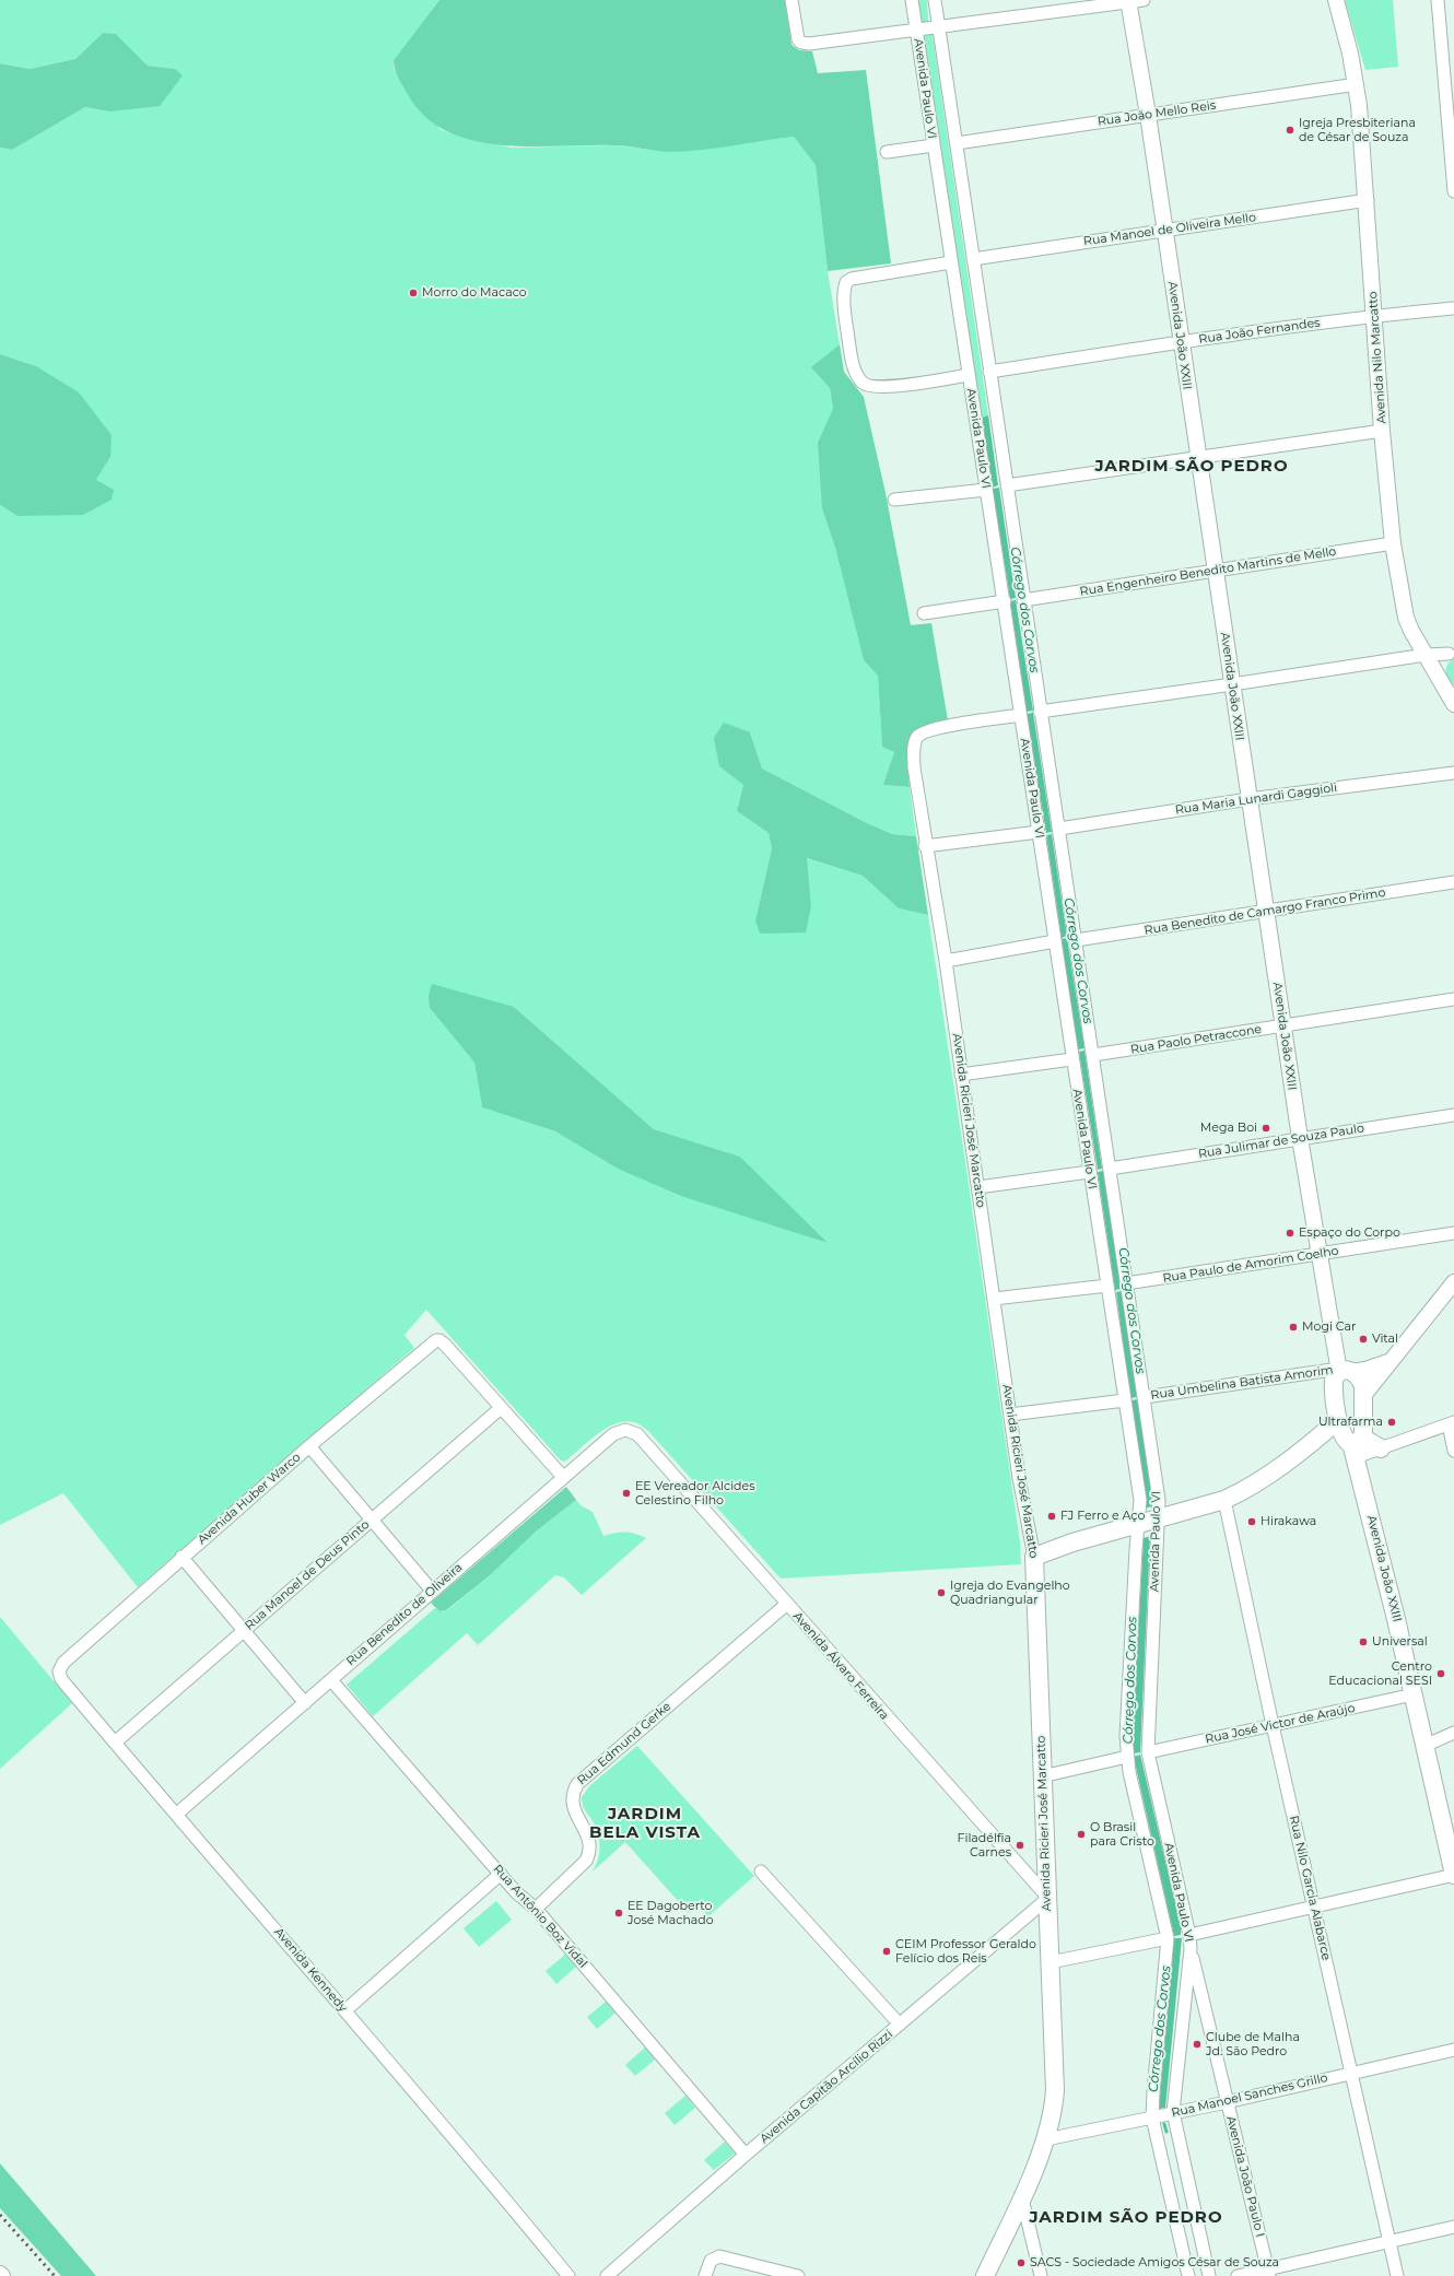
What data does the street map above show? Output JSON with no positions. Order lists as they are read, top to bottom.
{
  "streets": {
    "main road": ["Avenida João XXIII", "Avenida Ricieri José Marcatto"],
    "street": [
      "Avenida Paulo VI",
      "Rua João Mello Reis",
      "Rua Manoel de Oliveira Mello",
      "Rua João Fernandes",
      "Avenida Nilo Marcatto",
      "Rua Engenheiro Benedito Martins de Mello",
      "Rua Maria Lunardi Gaggioli",
      "Rua Benedito de Camargo Franco Primo",
      "Rua Paolo Petraccone",
      "Rua Julimar de Souza Paulo",
      "Rua Paulo de Amorim Coelho",
      "Rua Umbelina Batista Amorim",
      "Avenida Huber Warco",
      "Rua Manoel de Deus Pinto",
      "Rua Benedito de Oliveira",
      "Avenida Álvaro Ferreira",
      "Rua José Victor de Araújo",
      "Rua Edmund Gerke",
      "Rua Nilo Garcia Alabarce",
      "Rua Antônio Boz Vidal",
      "Avenida Kennedy",
      "Avenida Capitão Arcílio Rizzi",
      "Rua Manoel Sanches Grillo",
      "Avenida João Paulo I"
    ]
  },
  "crossings": [
    ["Avenida Paulo VI", "Rua João Mello Reis"],
    ["Avenida Paulo VI", "Rua Manoel de Oliveira Mello"],
    ["Avenida Paulo VI", "Rua João Fernandes"],
    ["Avenida Paulo VI", "Rua Engenheiro Benedito Martins de Mello"],
    ["Avenida Paulo VI", "Rua Maria Lunardi Gaggioli"],
    ["Avenida Paulo VI", "Rua Benedito de Camargo Franco Primo"],
    ["Avenida Paulo VI", "Rua Paolo Petraccone"],
    ["Avenida Paulo VI", "Avenida Ricieri José Marcatto"],
    ["Avenida Paulo VI", "Rua Julimar de Souza Paulo"],
    ["Avenida Paulo VI", "Rua Paulo de Amorim Coelho"],
    ["Avenida Paulo VI", "Rua Umbelina Batista Amorim"],
    ["Avenida Paulo VI", "Rua José Victor de Araújo"],
    ["Avenida Paulo VI", "Rua Manoel Sanches Grillo"],
    ["Avenida Paulo VI", "Avenida João Paulo I"],
    ["Rua João Mello Reis", "Avenida João XXIII"],
    ["Rua João Mello Reis", "Avenida Nilo Marcatto"],
    ["Rua Manoel de Oliveira Mello", "Avenida João XXIII"],
    ["Rua Manoel de Oliveira Mello", "Avenida Nilo Marcatto"],
    ["Rua João Fernandes", "Avenida João XXIII"],
    ["Rua João Fernandes", "Avenida Nilo Marcatto"],
    ["Avenida João XXIII", "Rua Engenheiro Benedito Martins de Mello"],
    ["Avenida João XXIII", "Rua Maria Lunardi Gaggioli"],
    ["Avenida João XXIII", "Rua Benedito de Camargo Franco Primo"],
    ["Avenida João XXIII", "Rua Paolo Petraccone"],
    ["Avenida João XXIII", "Rua Julimar de Souza Paulo"],
    ["Avenida João XXIII", "Rua Paulo de Amorim Coelho"],
    ["Avenida João XXIII", "Rua Umbelina Batista Amorim"],
    ["Avenida João XXIII", "Rua José Victor de Araújo"],
    ["Avenida Nilo Marcatto", "Rua Engenheiro Benedito Martins de Mello"],
    ["Avenida Ricieri José Marcatto", "Avenida Álvaro Ferreira"],
    ["Avenida Ricieri José Marcatto", "Avenida Capitão Arcílio Rizzi"],
    ["Avenida Ricieri José Marcatto", "Rua Manoel Sanches Grillo"],
    ["Avenida Huber Warco", "Rua Manoel de Deus Pinto"],
    ["Avenida Huber Warco", "Avenida Kennedy"],
    ["Rua Manoel de Deus Pinto", "Avenida Kennedy"],
    ["Rua Benedito de Oliveira", "Avenida Álvaro Ferreira"],
    ["Rua Benedito de Oliveira", "Rua Antônio Boz Vidal"],
    ["Rua Benedito de Oliveira", "Avenida Kennedy"],
    ["Avenida Álvaro Ferreira", "Rua Edmund Gerke"],
    ["Avenida Álvaro Ferreira", "Avenida Capitão Arcílio Rizzi"],
    ["Rua José Victor de Araújo", "Rua Nilo Garcia Alabarce"],
    ["Rua Edmund Gerke", "Rua Antônio Boz Vidal"],
    ["Rua Nilo Garcia Alabarce", "Rua Manoel Sanches Grillo"],
    ["Rua Antônio Boz Vidal", "Avenida Capitão Arcílio Rizzi"],
    ["Rua Manoel Sanches Grillo", "Avenida João Paulo I"]
  ],
  "districts": ["JARDIM SÃO PEDRO", "JARDIM BELA VISTA", "JARDIM SÃO PEDRO"],
  "water": ["Córrego dos Corvos"],
  "places": [
    "Igreja Presbiteriana de César de Souza",
    "Morro do Macaco",
    "Mega Boi",
    "Espaço do Corpo",
    "Mogi Car",
    "Vital",
    "Ultrafarma",
    "EE Vereador Alcides Celestino Filho",
    "FJ Ferro e Aço",
    "Hirakawa",
    "Igreja do Evangelho Quadriangular",
    "Universal",
    "Centro Educacional SESI",
    "O Brasil para Cristo",
    "Filadélfia Carnes",
    "EE Dagoberto José Machado",
    "CEIM Professor Geraldo Felício dos Reis",
    "Clube de Malha Jd. São Pedro",
    "SACS - Sociedade Amigos César de Souza"
  ]
}
